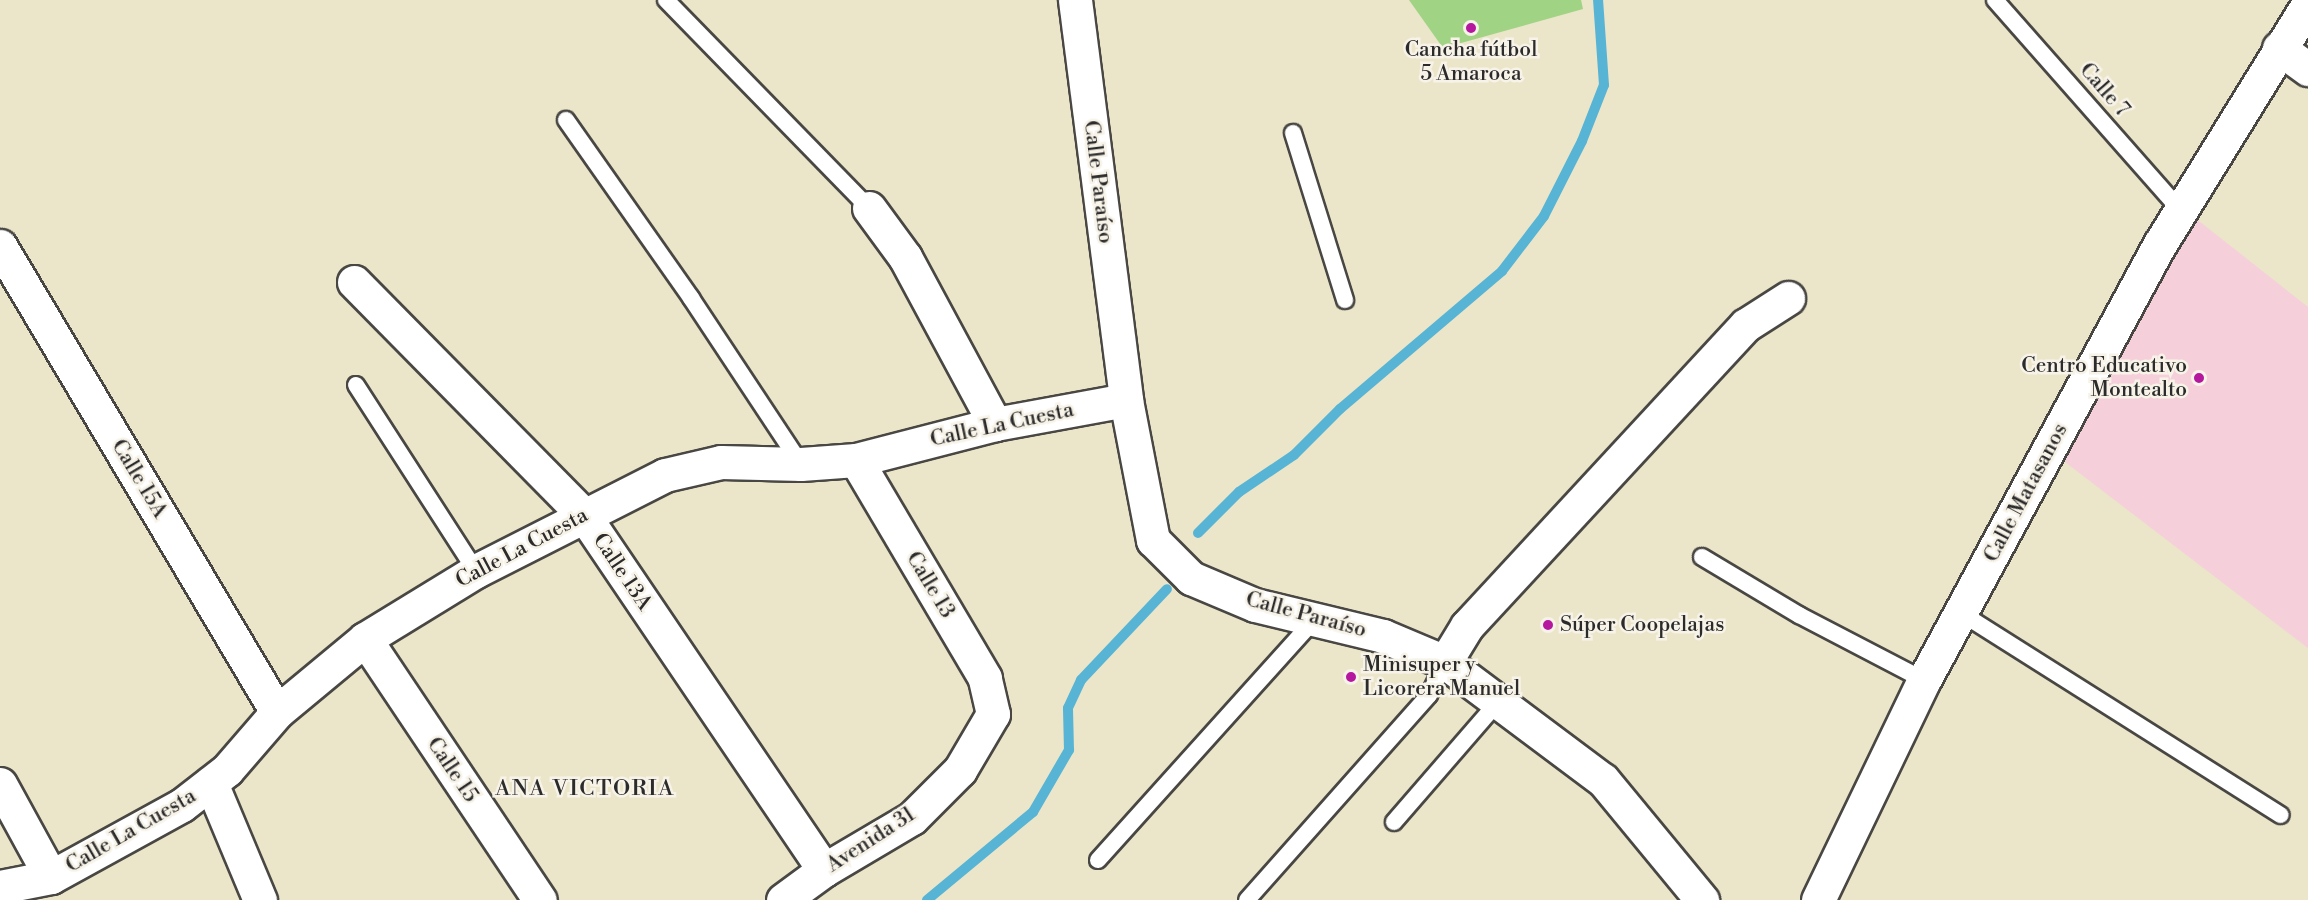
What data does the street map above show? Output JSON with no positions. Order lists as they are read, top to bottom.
{
  "streets": {
    "street": [
      "Calle Paraíso",
      "Calle La Cuesta",
      "Calle 15A",
      "Calle Matasanos",
      "Calle 13A",
      "Calle 13",
      "Calle 15",
      "Avenida 31"
    ],
    "lane": ["Calle 7"]
  },
  "crossings": [
    ["Calle 7", "Calle Matasanos"],
    ["Calle Paraíso", "Calle La Cuesta"],
    ["Calle La Cuesta", "Calle 15A"],
    ["Calle La Cuesta", "Calle 13A"],
    ["Calle La Cuesta", "Calle 13"],
    ["Calle La Cuesta", "Calle 15"],
    ["Calle 13A", "Avenida 31"],
    ["Calle 13", "Avenida 31"]
  ],
  "districts": ["ANA VICTORIA"],
  "places": [
    "Cancha fútbol 5 Amaroca",
    "Centro Educativo Montealto",
    "Súper Coopelajas",
    "Minisuper y Licorera Manuel"
  ]
}
